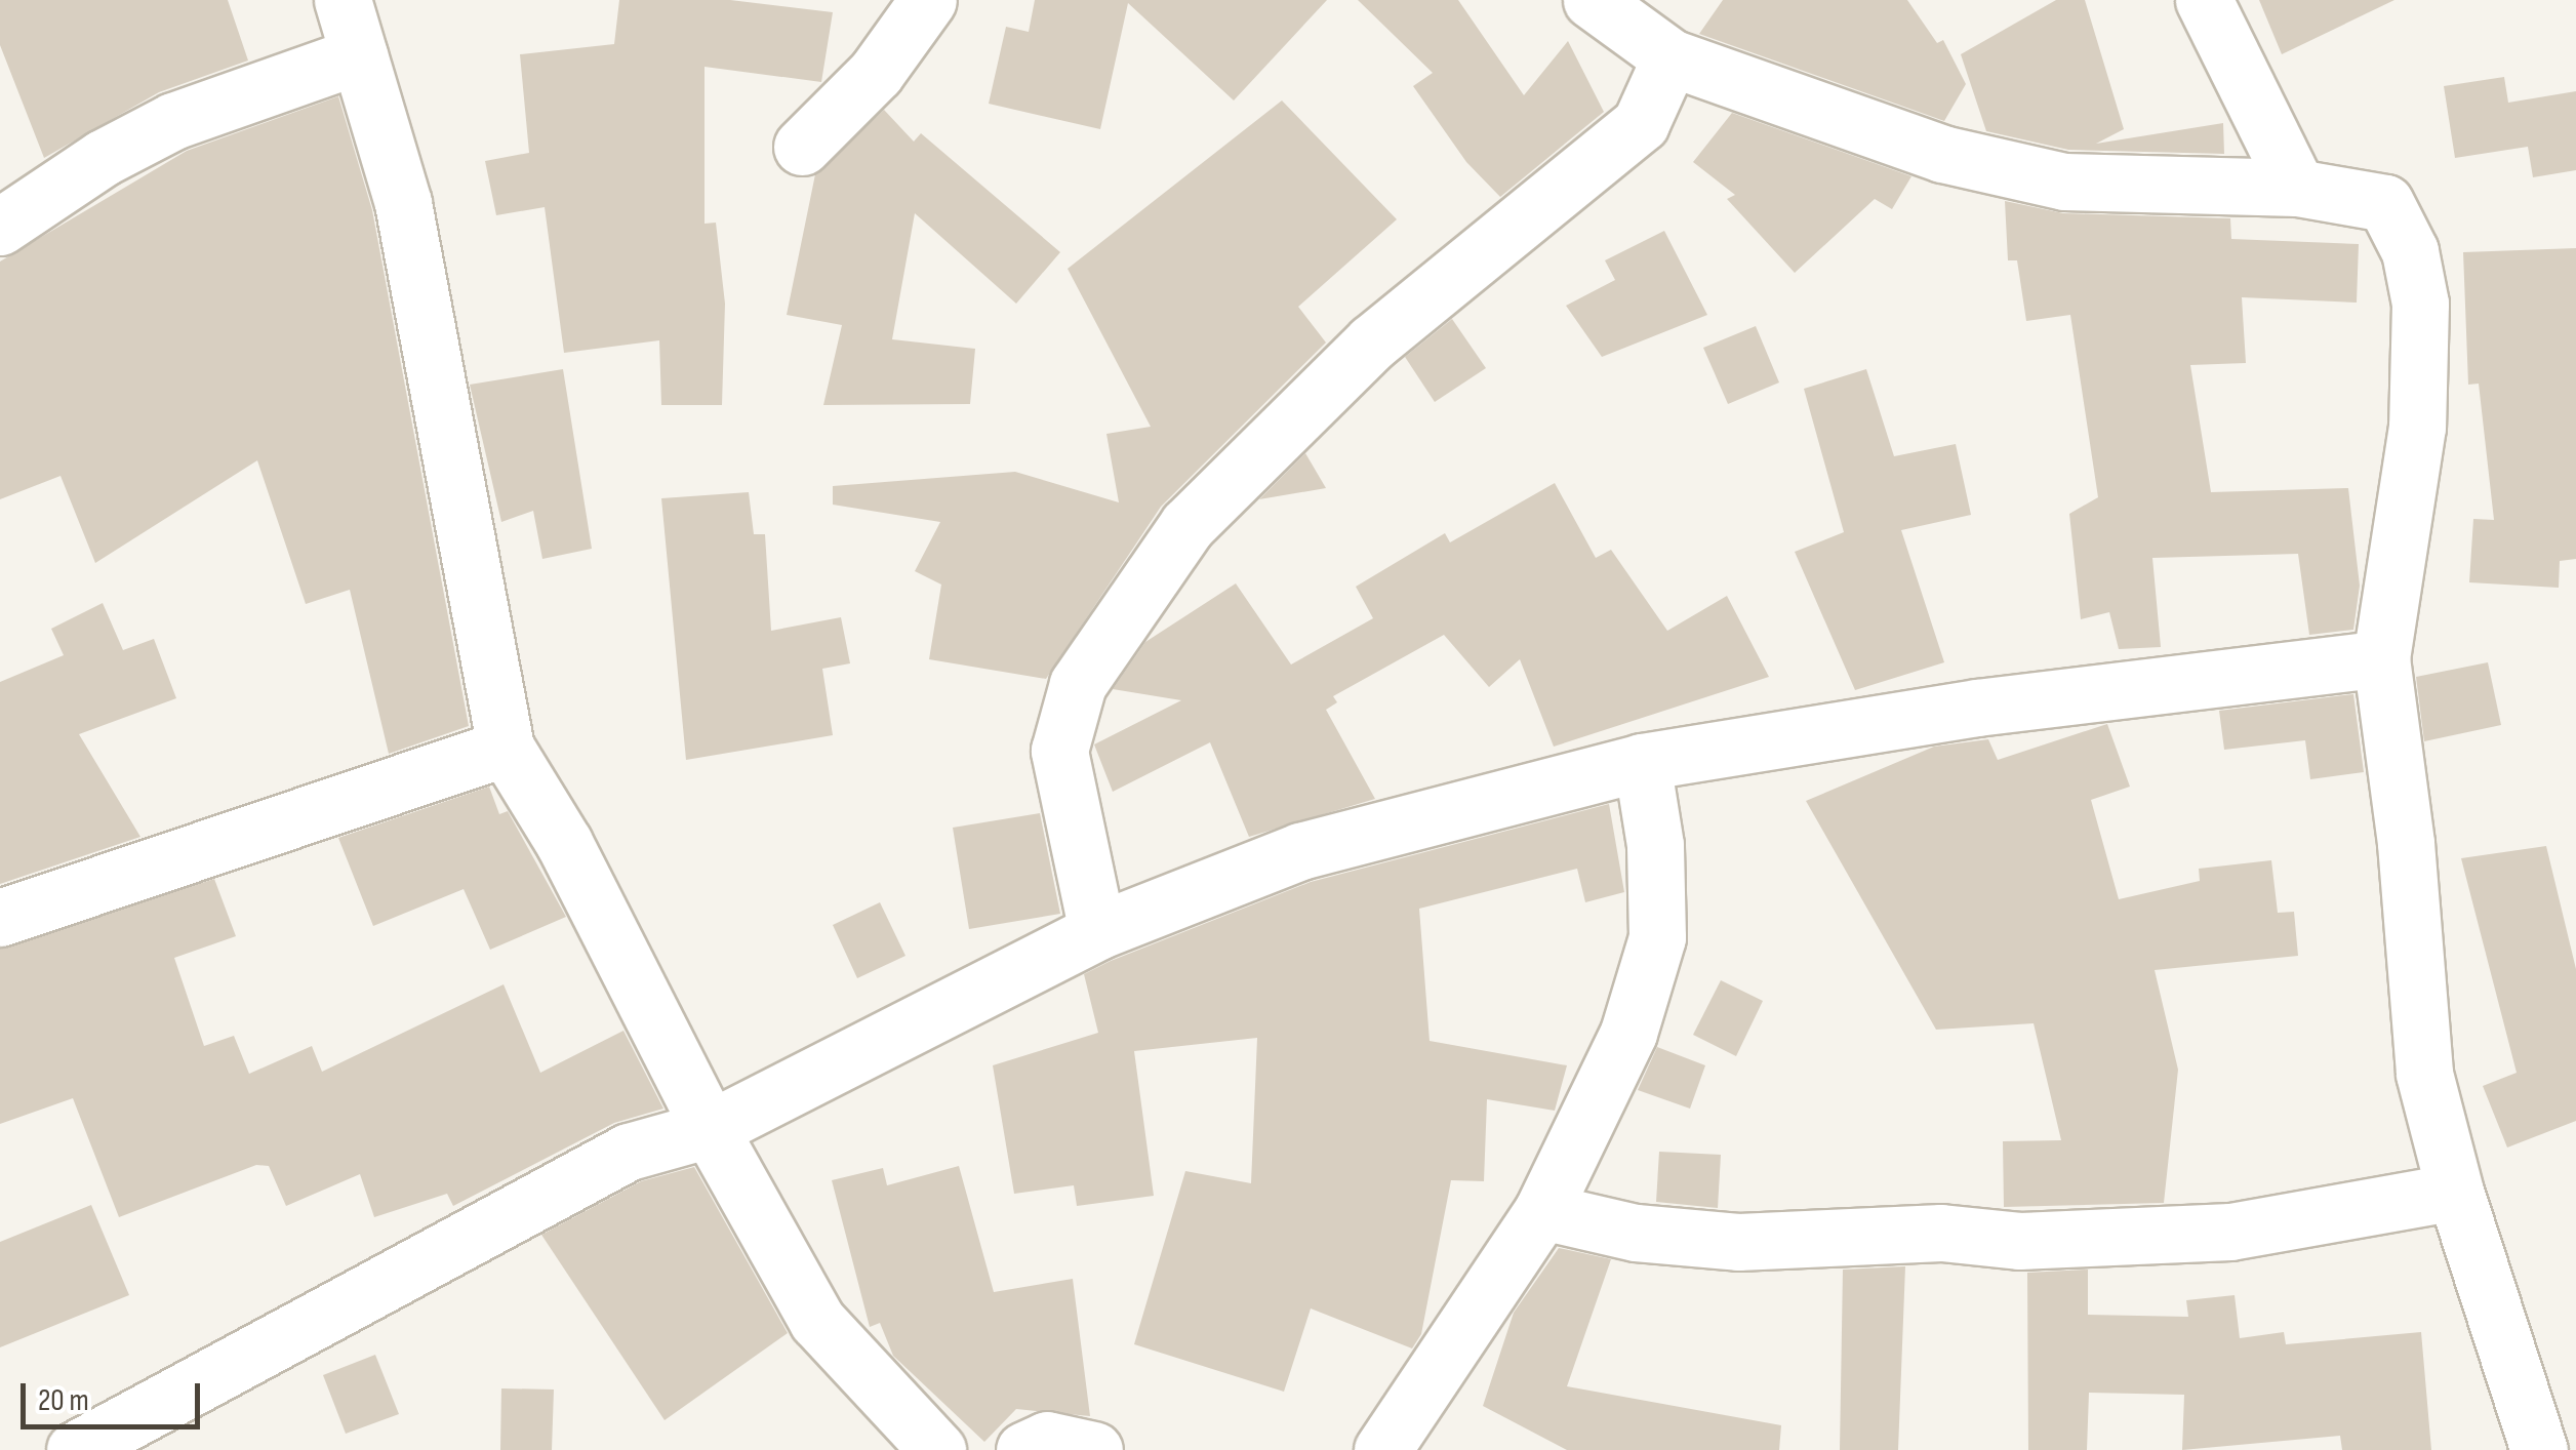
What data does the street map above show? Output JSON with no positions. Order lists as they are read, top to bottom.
{
  "scale_bar": "20 m"
}
